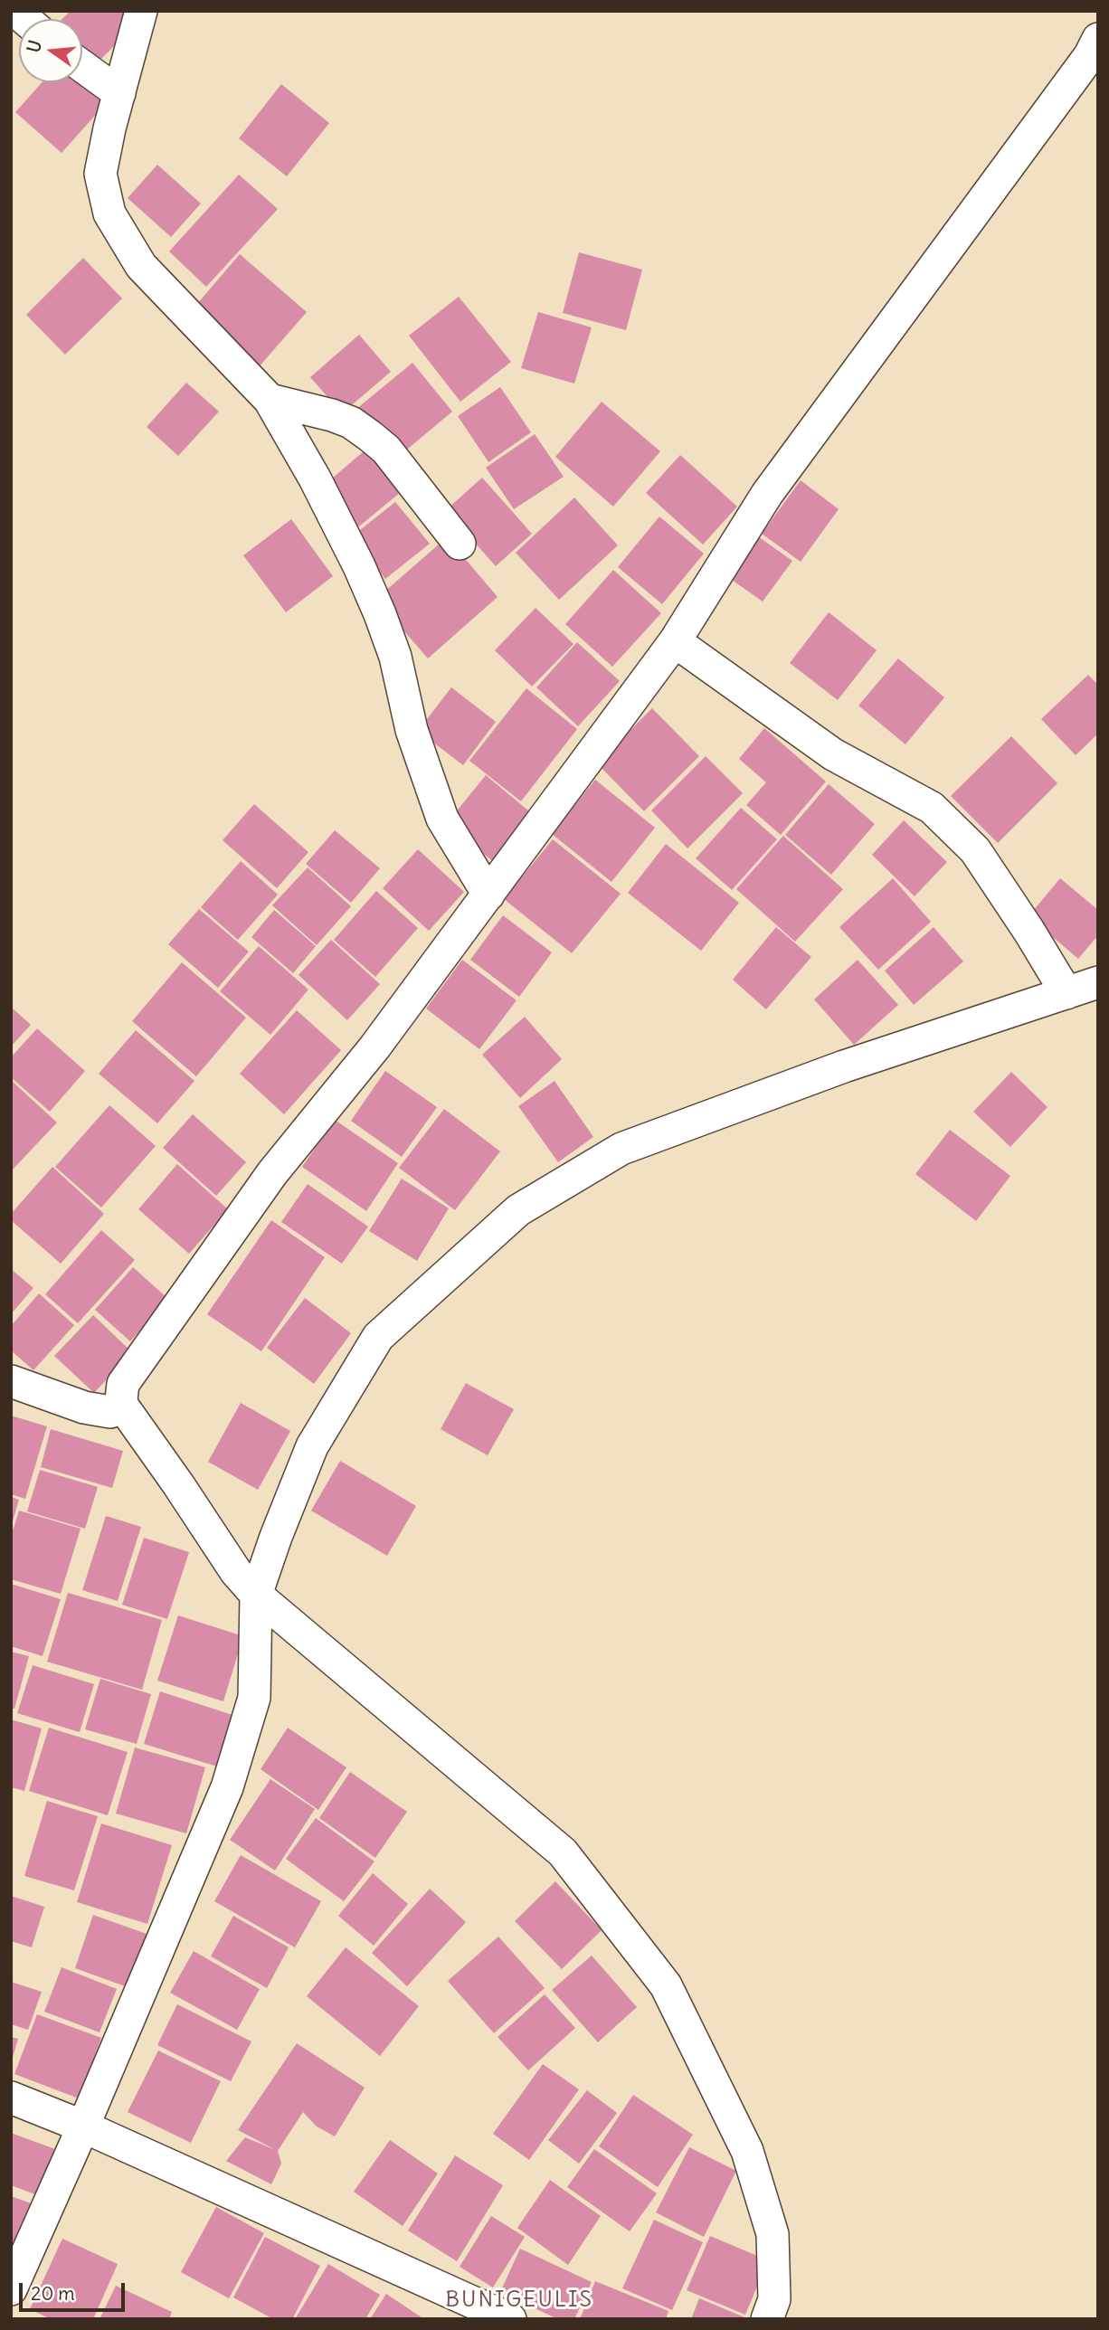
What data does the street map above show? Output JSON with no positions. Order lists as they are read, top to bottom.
{
  "districts": ["BUNIGEULIS"],
  "scale_bar": "20 m",
  "north": "left"
}
